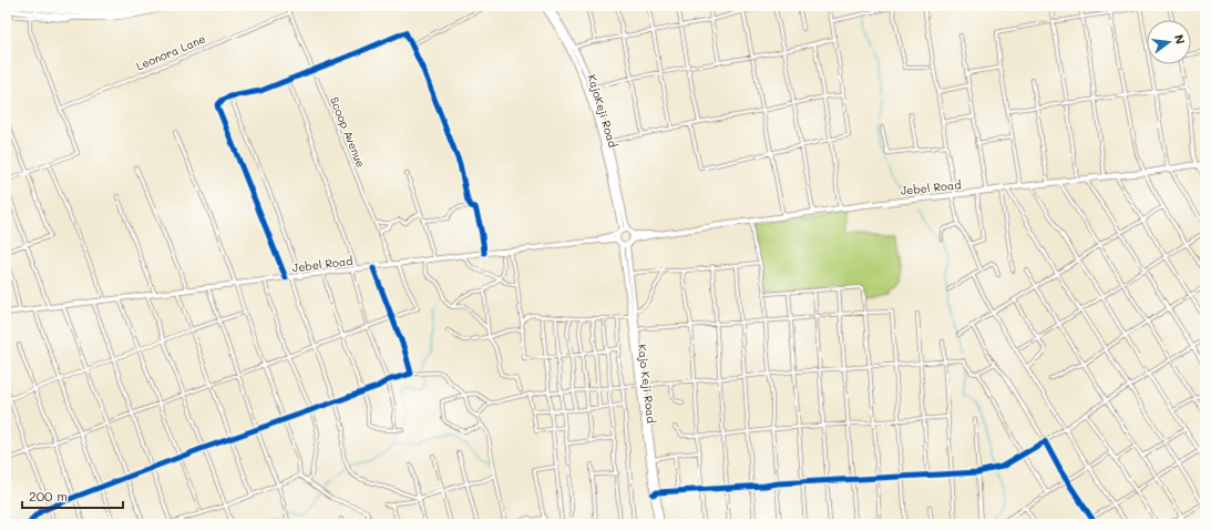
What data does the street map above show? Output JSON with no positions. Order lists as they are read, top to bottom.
{
  "streets": {
    "main road": ["KajoKeji Road", "Jebel Road", "Kajo Keji Road"],
    "street": ["Leonora Lane", "Scoop Avenue"]
  },
  "crossings": [
    ["Leonora Lane", "Scoop Avenue"],
    ["KajoKeji Road", "Jebel Road"],
    ["Scoop Avenue", "Jebel Road"]
  ],
  "scale_bar": "200 m",
  "north": "right"
}
